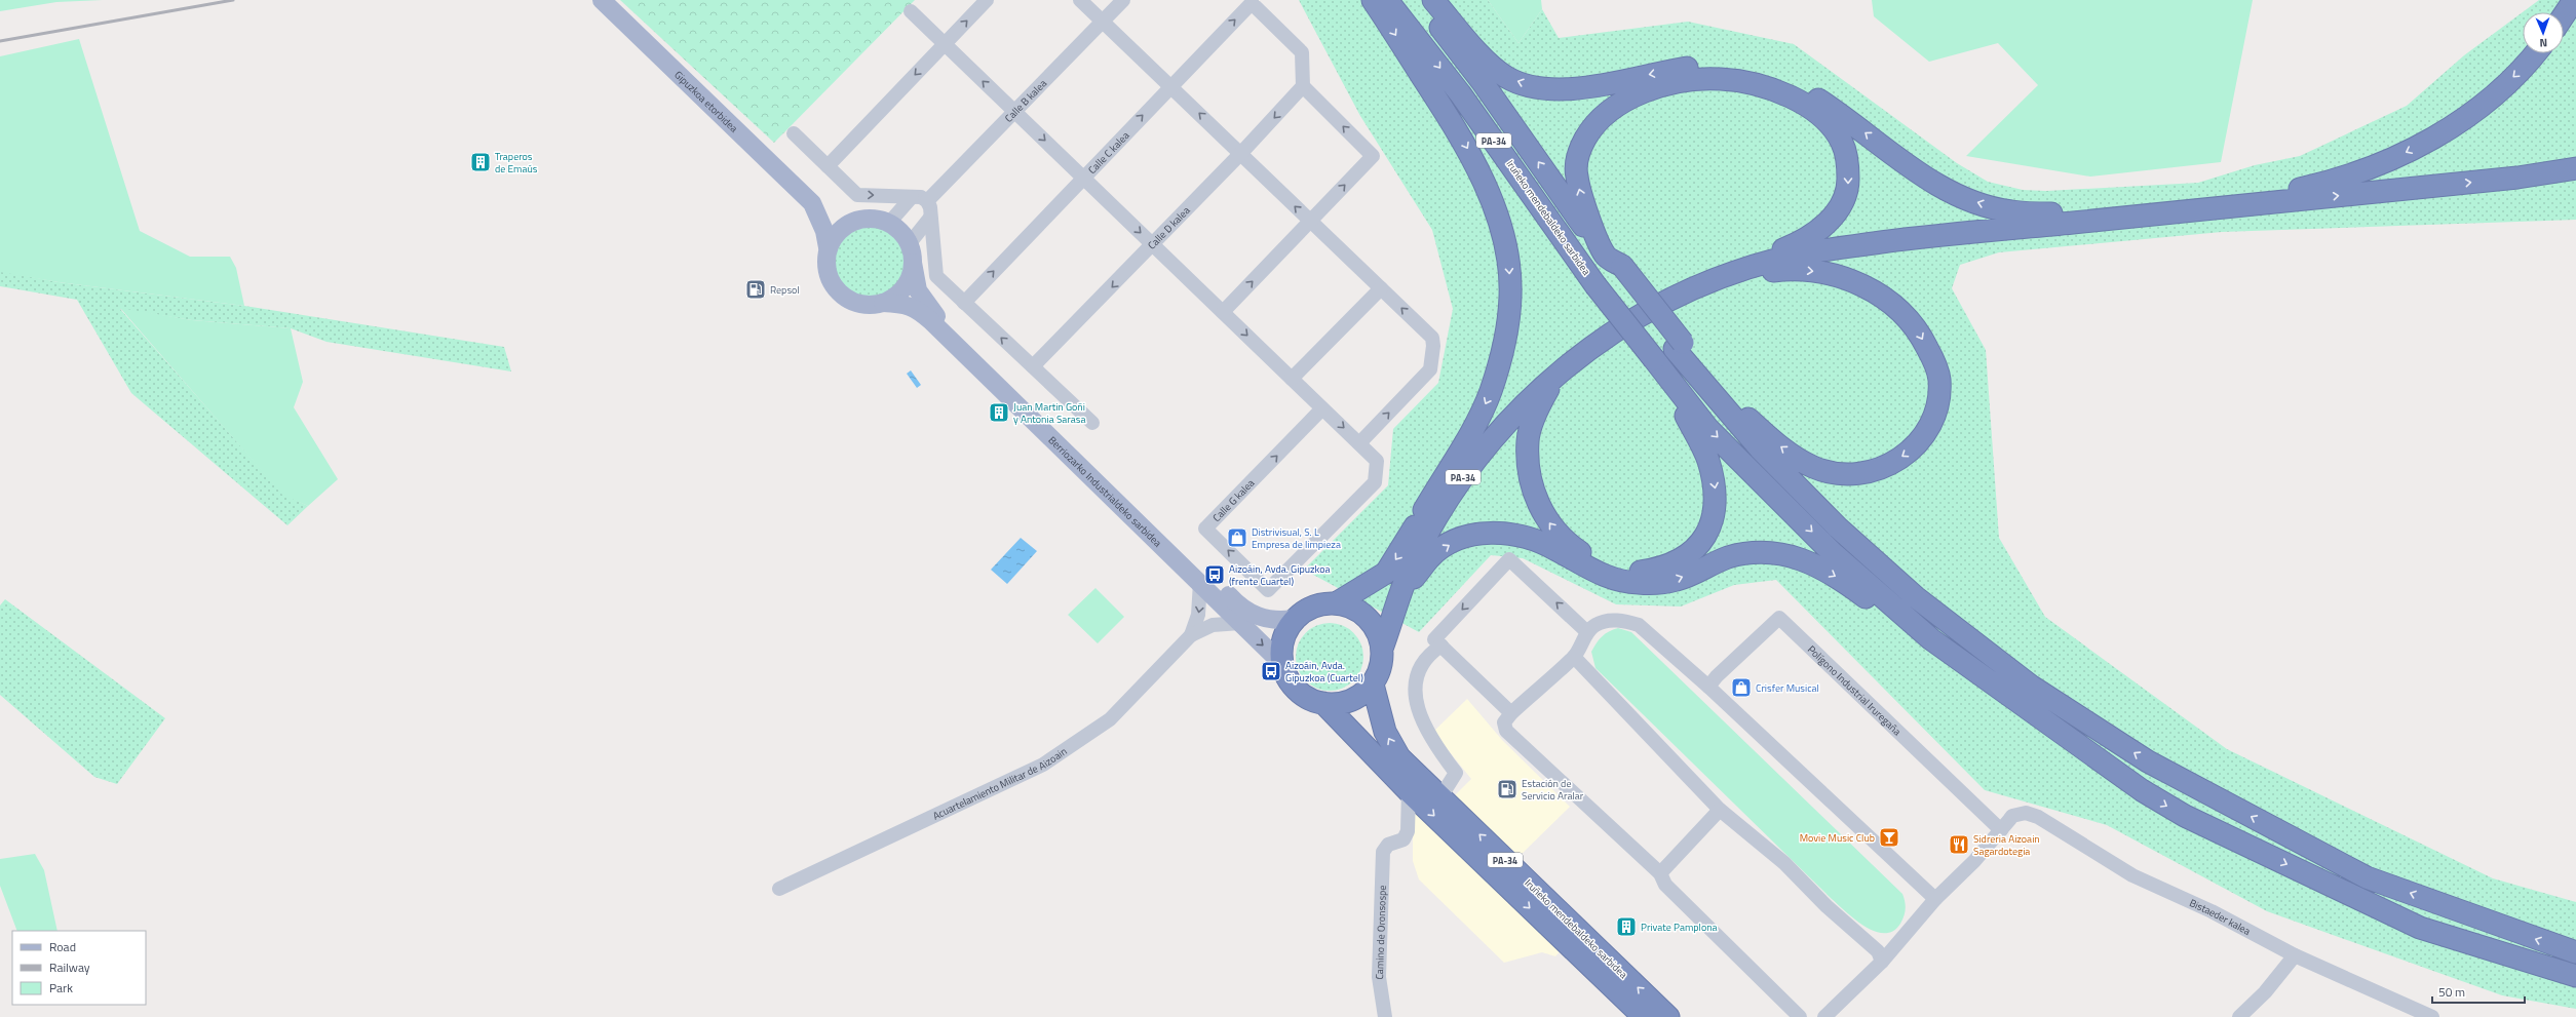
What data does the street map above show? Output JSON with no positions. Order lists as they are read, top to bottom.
{
  "streets": {
    "highway": ["PA-34", "Iruñeko mendebaldeko sarbidea"],
    "main road": ["Gipuzkoa etorbidea", "Berriozarko Industrialdeko sarbidea"],
    "street": [
      "Calle B kalea",
      "Calle C kalea",
      "Calle D kalea",
      "Calle G kalea",
      "Polígono Industrial Iruregaña",
      "Acuartelamiento Militar de Aizoain",
      "Bistaeder kalea",
      "Camino de Oronsospe"
    ]
  },
  "crossings": [
    ["Gipuzkoa etorbidea", "Berriozarko Industrialdeko sarbidea"],
    ["PA-34", "Iruñeko mendebaldeko sarbidea"],
    ["PA-34", "Berriozarko Industrialdeko sarbidea"],
    ["Iruñeko mendebaldeko sarbidea", "Berriozarko Industrialdeko sarbidea"],
    ["Iruñeko mendebaldeko sarbidea", "Camino de Oronsospe"],
    ["Berriozarko Industrialdeko sarbidea", "Acuartelamiento Militar de Aizoain"],
    ["Polígono Industrial Iruregaña", "Bistaeder kalea"]
  ],
  "one_way": ["Calle C kalea", "Calle D kalea"],
  "places": {
    "building": ["Traperos de Emaús", "Juan Martin Goñi y Antonia Sarasa", "Private Pamplona"],
    "fuel station": ["Repsol", "Estación de Servicio Aralar"],
    "shop": ["Distrivisual, S. L Empresa de limpieza", "Crisfer Musical"],
    "bus stop": ["Aizoáin, Avda. Gipuzkoa (frente Cuartel)", "Aizoáin, Avda. Gipuzkoa (Cuartel)"],
    "bar": ["Movie Music Club"],
    "restaurant": ["Sidreria Aizoain Sagardotegia"]
  },
  "legend": ["Road", "Railway", "Park"],
  "scale_bar": "50 m",
  "north": "bottom"
}
